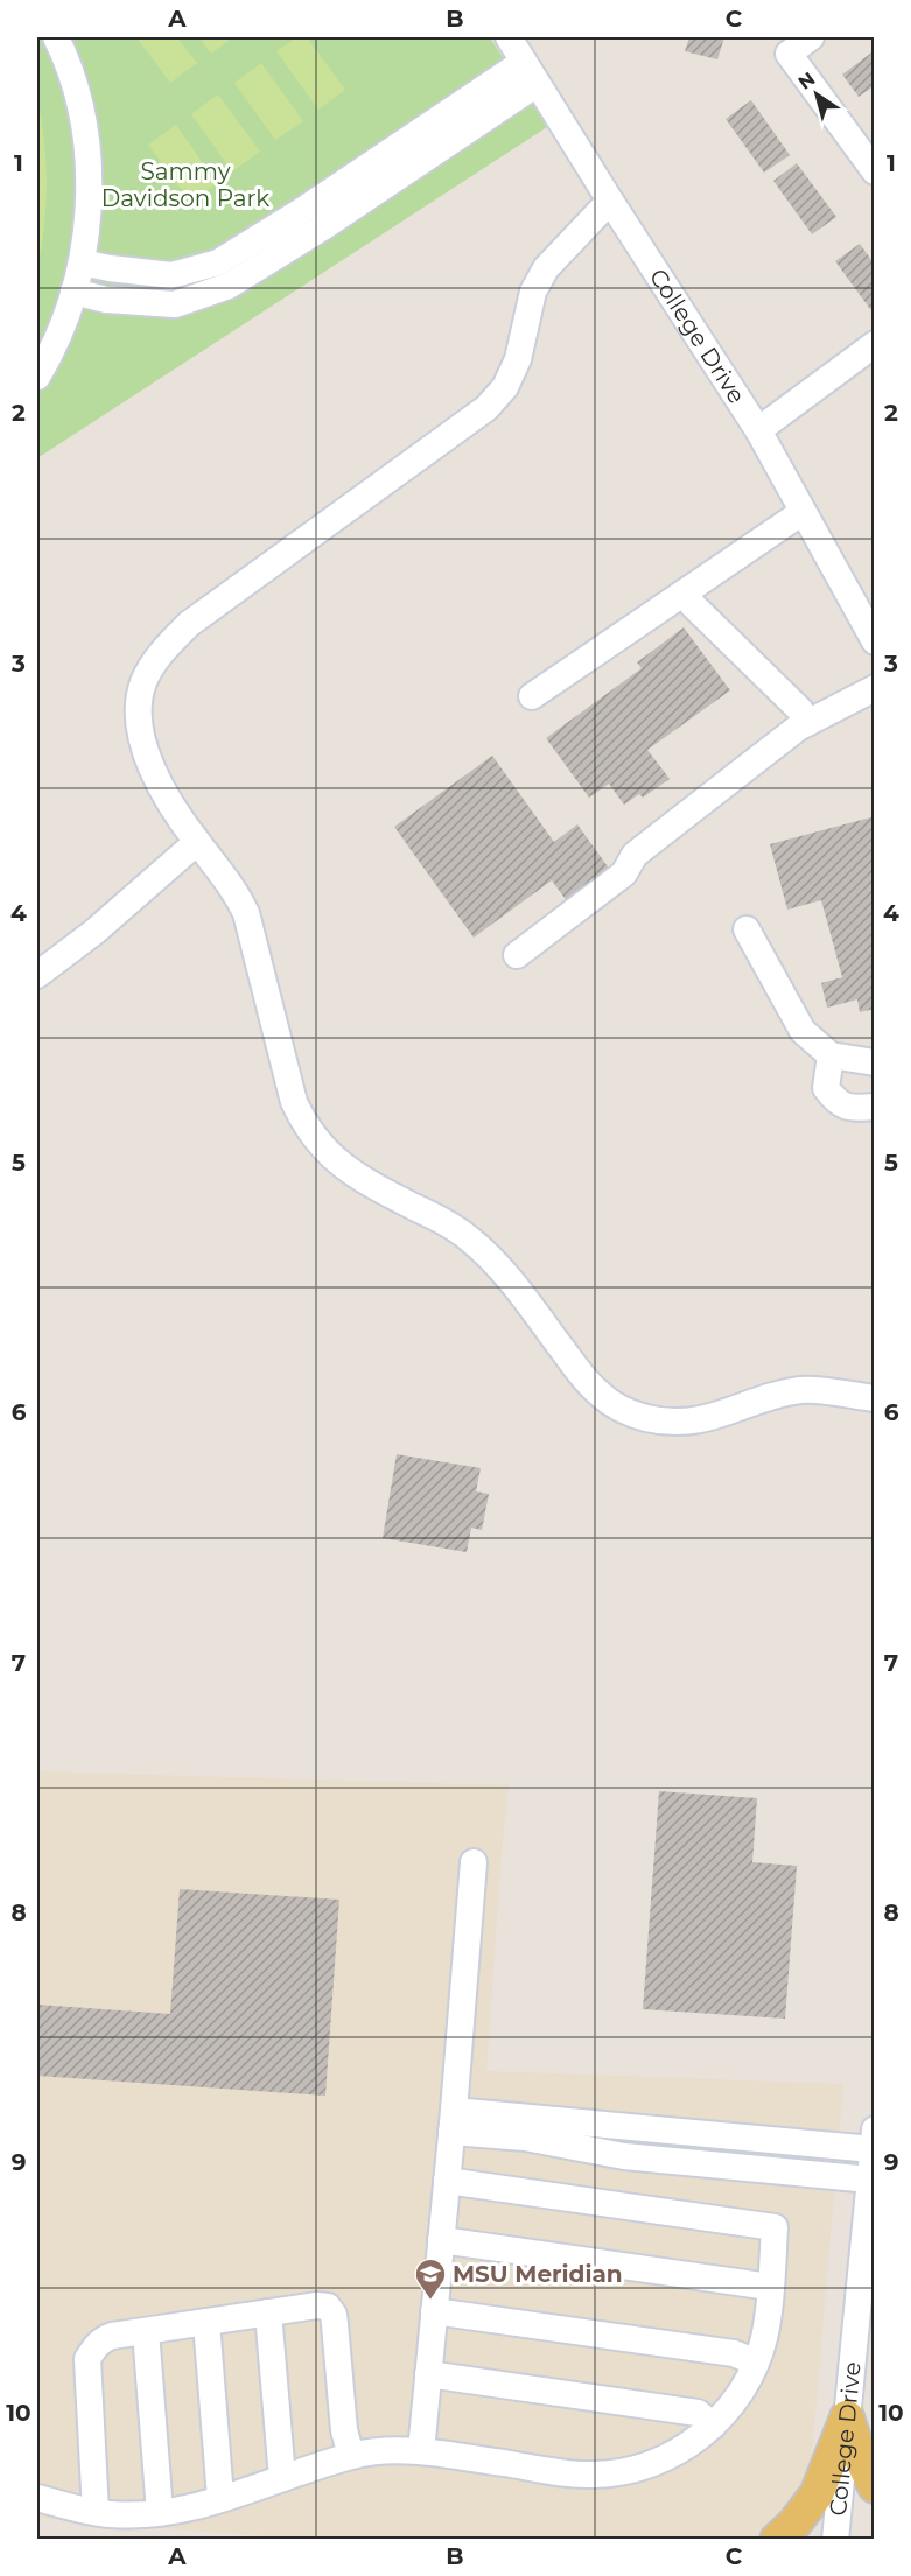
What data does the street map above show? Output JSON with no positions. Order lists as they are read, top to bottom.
{
  "streets": {
    "street": ["College Drive"]
  },
  "parks": ["Sammy Davidson Park"],
  "places": {
    "school or university": ["MSU Meridian"]
  },
  "north": "top left",
  "grid": {
    "columns": ["A", "B", "C"],
    "rows": [
      "1",
      "2",
      "3",
      "4",
      "5",
      "6",
      "7",
      "8",
      "9",
      "10"
    ]
  }
}
